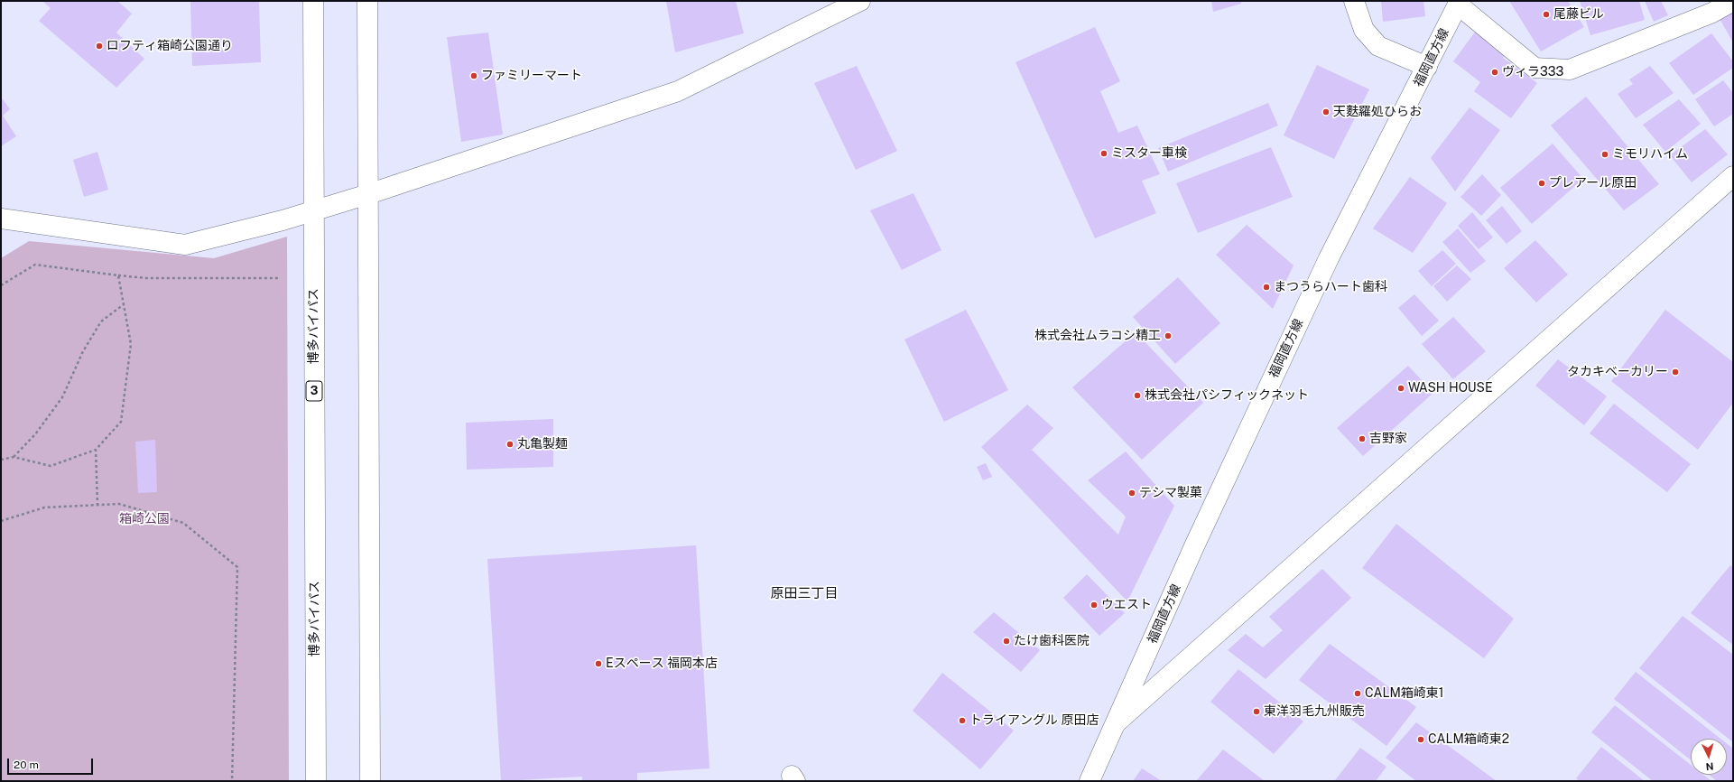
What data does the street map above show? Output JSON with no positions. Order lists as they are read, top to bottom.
{
  "streets": {
    "main road": ["福岡直方線", "博多バイパス", "3"]
  },
  "districts": ["原田三丁目"],
  "parks": ["箱崎公園"],
  "places": [
    "尾藤ビル",
    "ロフティ箱崎公園通り",
    "ヴィラ333",
    "ファミリーマート",
    "天麩羅処ひらお",
    "ミスター車検",
    "ミモリハイム",
    "プレアール原田",
    "まつうらハート歯科",
    "株式会社ムラコシ精工",
    "タカキベーカリー",
    "WASH HOUSE",
    "株式会社パシフィックネット",
    "吉野家",
    "丸亀製麺",
    "テシマ製菓",
    "ウエスト",
    "たけ歯科医院",
    "Eスペース 福岡本店",
    "CALM箱崎東1",
    "東洋羽毛九州販売",
    "トライアングル 原田店",
    "CALM箱崎東2"
  ],
  "scale_bar": "20 m",
  "north": "bottom"
}
